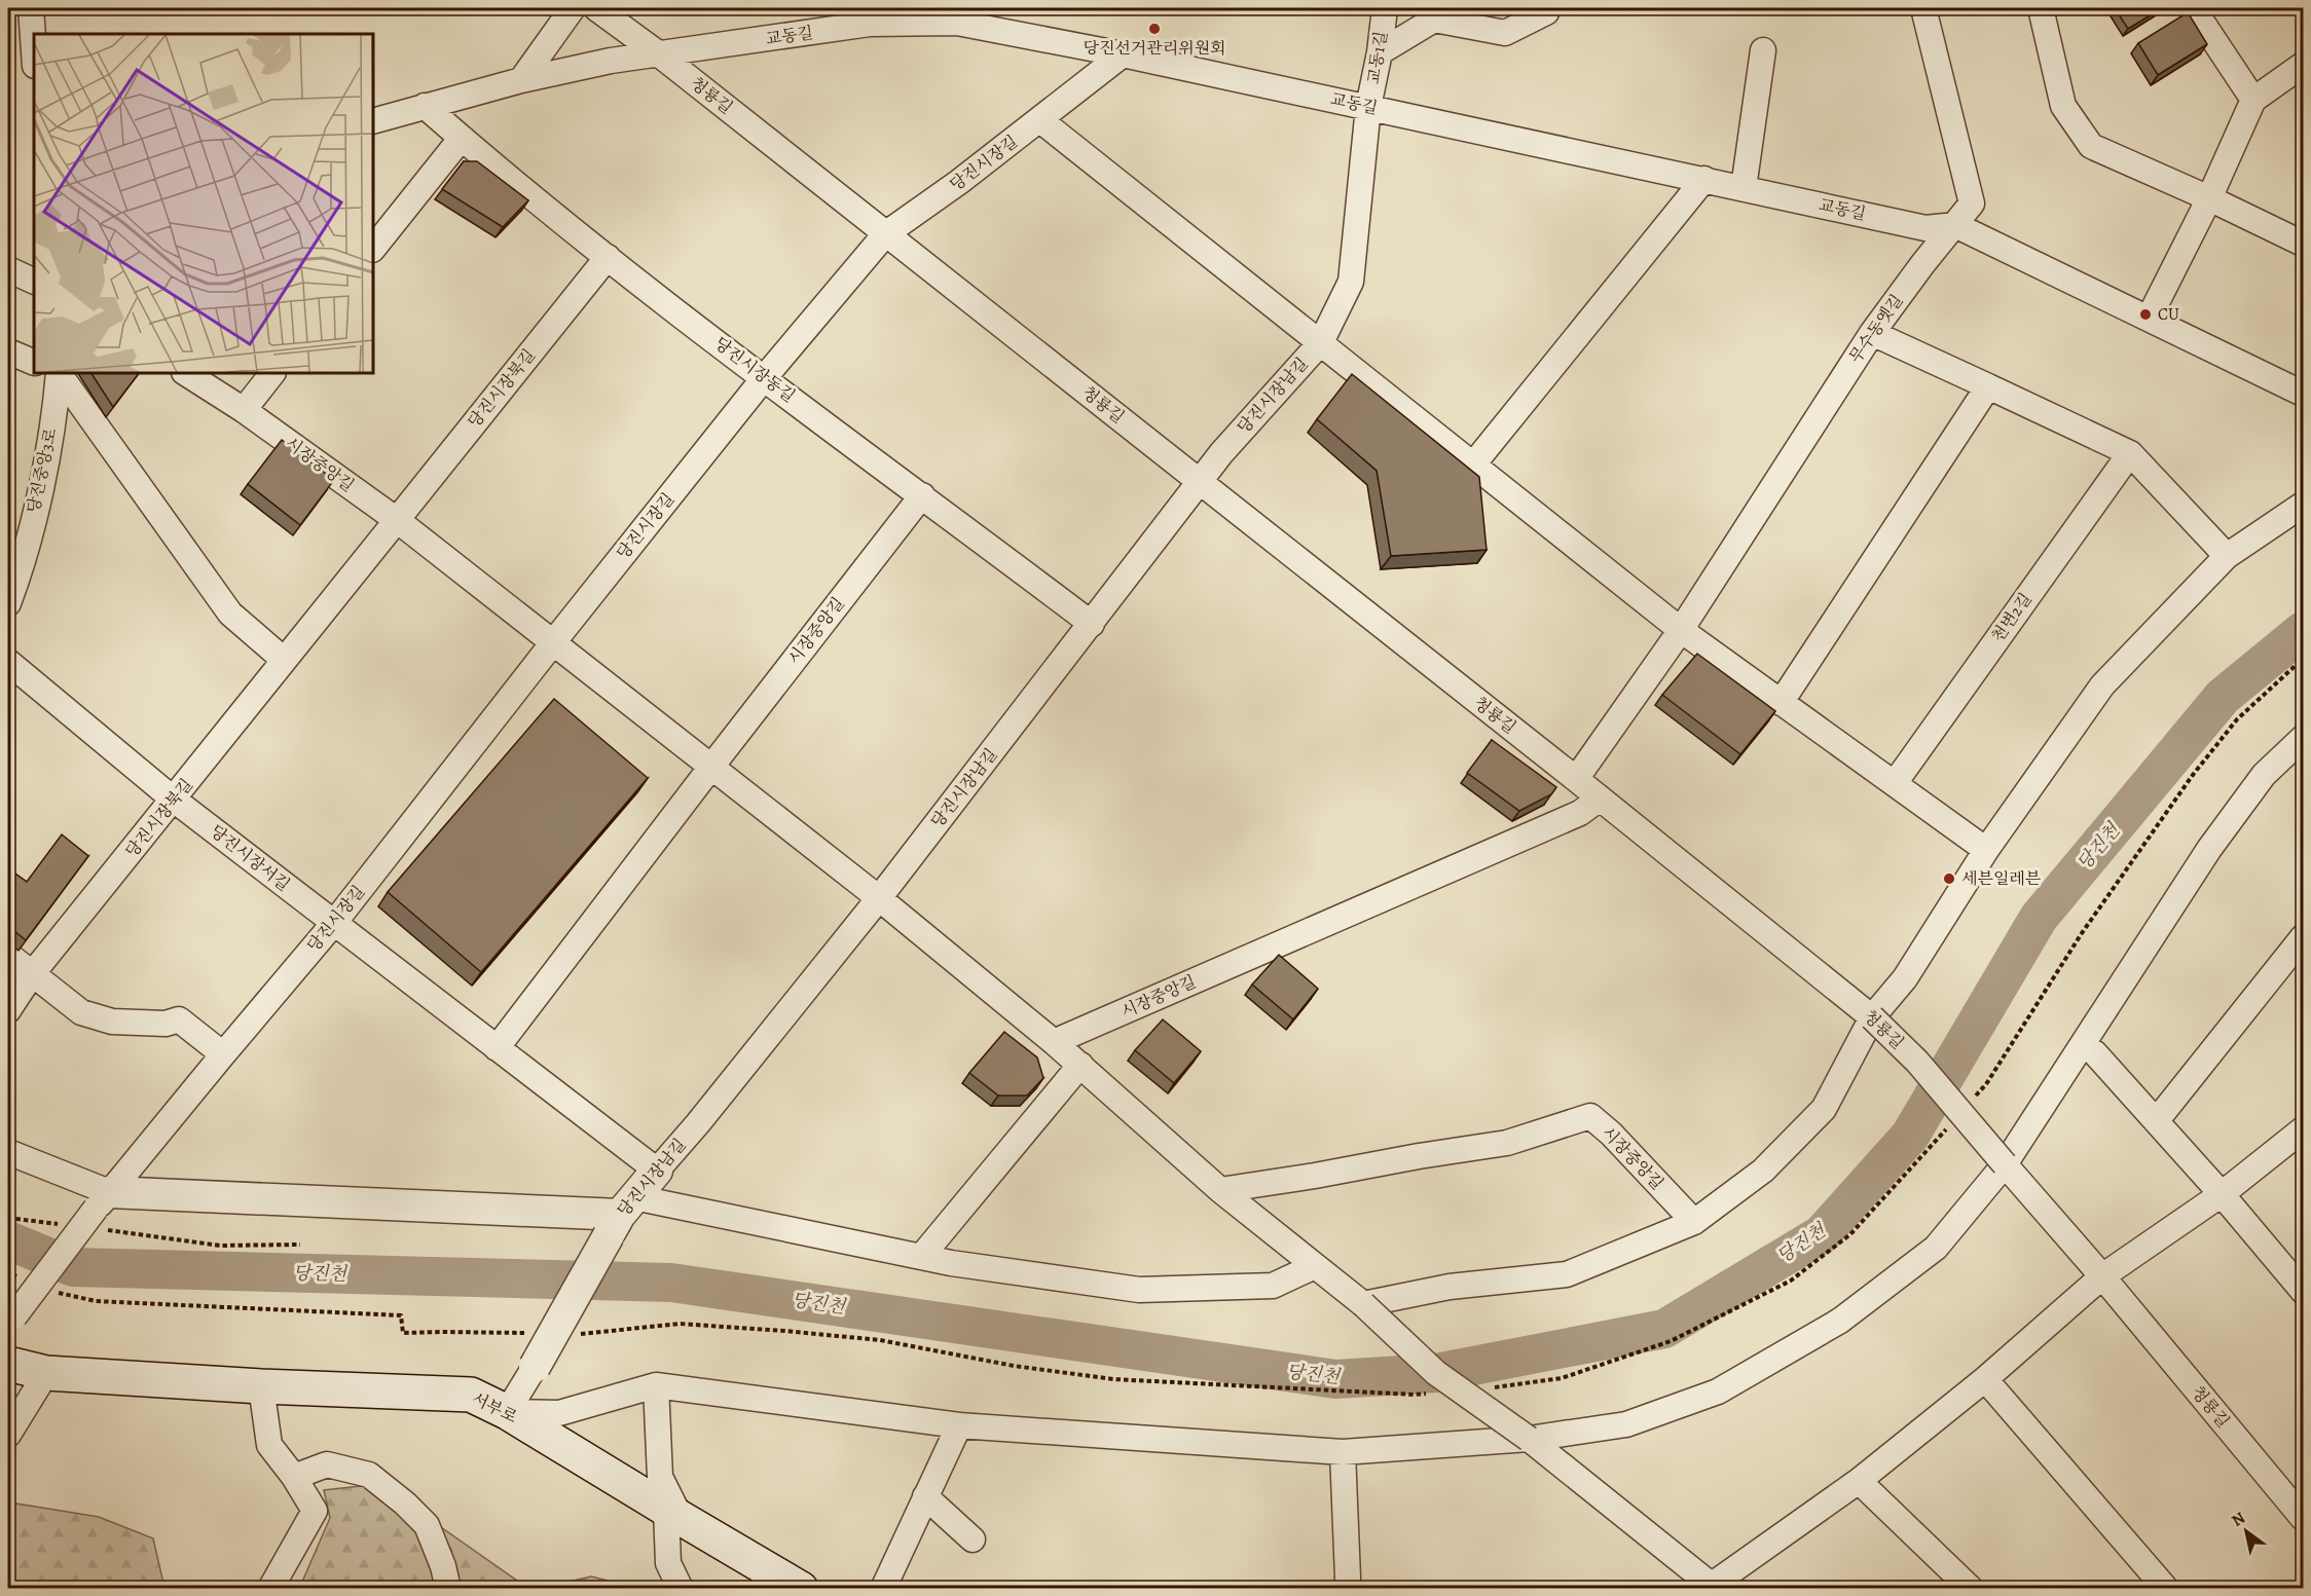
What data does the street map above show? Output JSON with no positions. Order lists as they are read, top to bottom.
{
  "streets": {
    "main road": ["서부로"],
    "street": [
      "교동길",
      "교동1길",
      "청룡길",
      "당진시장길",
      "무수동옛길",
      "당진시장동길",
      "당진시장북길",
      "당진시장남길",
      "시장중앙길",
      "당진중앙3로",
      "천변2길",
      "당진시장서길"
    ]
  },
  "crossings": [
    ["교동길", "교동1길"],
    ["교동길", "청룡길"],
    ["교동길", "당진시장길"],
    ["교동길", "무수동옛길"],
    ["교동길", "당진시장동길"],
    ["교동길", "당진시장남길"],
    ["교동1길", "당진시장남길"],
    ["청룡길", "당진시장길"],
    ["청룡길", "무수동옛길"],
    ["청룡길", "당진시장남길"],
    ["청룡길", "시장중앙길"],
    ["당진시장길", "당진시장동길"],
    ["당진시장길", "당진시장남길"],
    ["당진시장길", "당진시장서길"],
    ["당진시장동길", "당진시장북길"],
    ["당진시장동길", "당진시장남길"],
    ["당진시장동길", "시장중앙길"],
    ["당진시장북길", "시장중앙길"],
    ["당진시장북길", "당진시장서길"],
    ["당진시장남길", "당진시장서길"]
  ],
  "water": ["당진천"],
  "places": ["당진선거관리위원회", "CU", "세븐일레븐"],
  "north": "top left"
}
